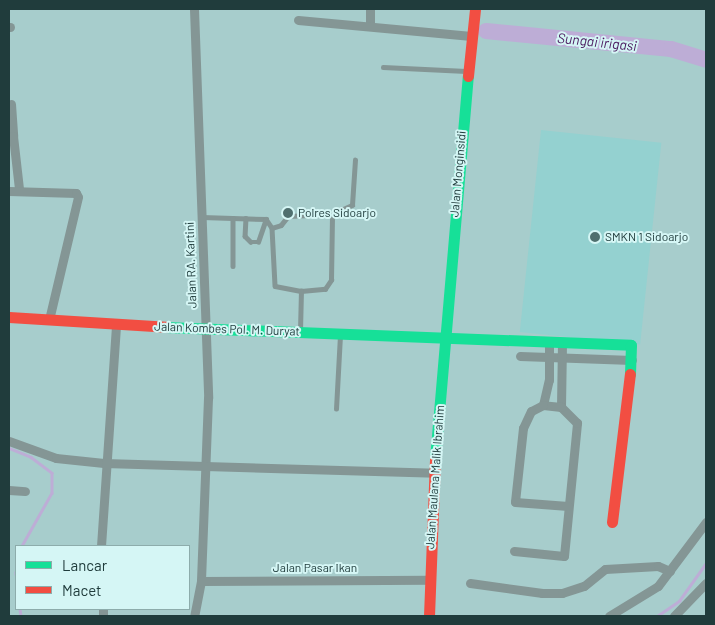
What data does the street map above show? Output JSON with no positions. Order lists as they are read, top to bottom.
{
  "streets": {
    "street": [
      "Jalan Monginsidi",
      "Jalan RA. Kartini",
      "Jalan Kombes Pol. M. Duryat",
      "Jalan Maulana Malik Ibrahim",
      "Jalan Pasar Ikan"
    ]
  },
  "crossings": [
    ["Jalan Monginsidi", "Jalan Kombes Pol. M. Duryat"],
    ["Jalan Monginsidi", "Jalan Maulana Malik Ibrahim"],
    ["Jalan RA. Kartini", "Jalan Kombes Pol. M. Duryat"],
    ["Jalan RA. Kartini", "Jalan Pasar Ikan"],
    ["Jalan Kombes Pol. M. Duryat", "Jalan Maulana Malik Ibrahim"],
    ["Jalan Maulana Malik Ibrahim", "Jalan Pasar Ikan"]
  ],
  "water": ["Sungai irigasi"],
  "places": ["Polres Sidoarjo", "SMKN 1 Sidoarjo"],
  "legend": ["Lancar", "Macet"]
}
